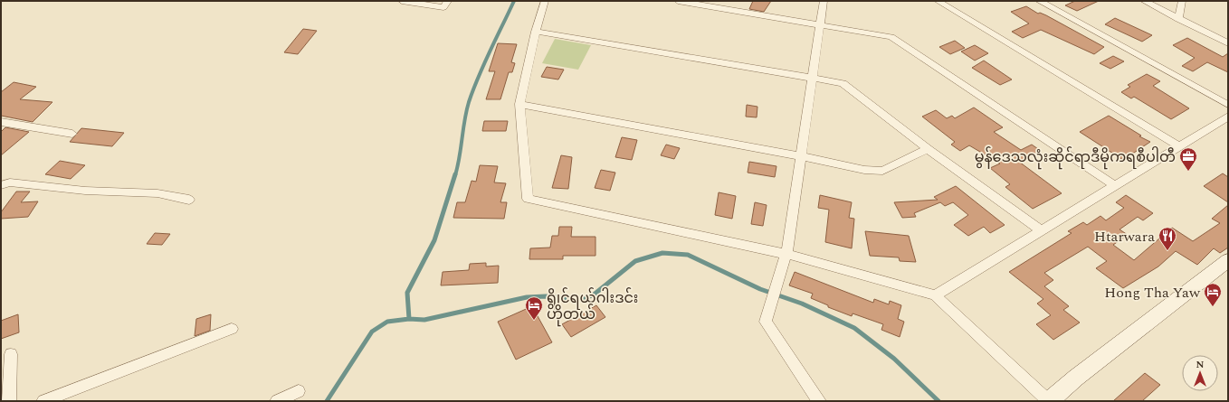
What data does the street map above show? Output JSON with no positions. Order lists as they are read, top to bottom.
{
  "places": {
    "office": ["မွန်ဒေသလုံးဆိုင်ရာဒီမိုကရစီပါတီ"],
    "restaurant": ["Htarwara"],
    "hotel": ["Hong Tha Yaw", "ရွိုင်ရယ်ဂါးဒင်း ဟိုတယ်"]
  },
  "north": "top"
}
